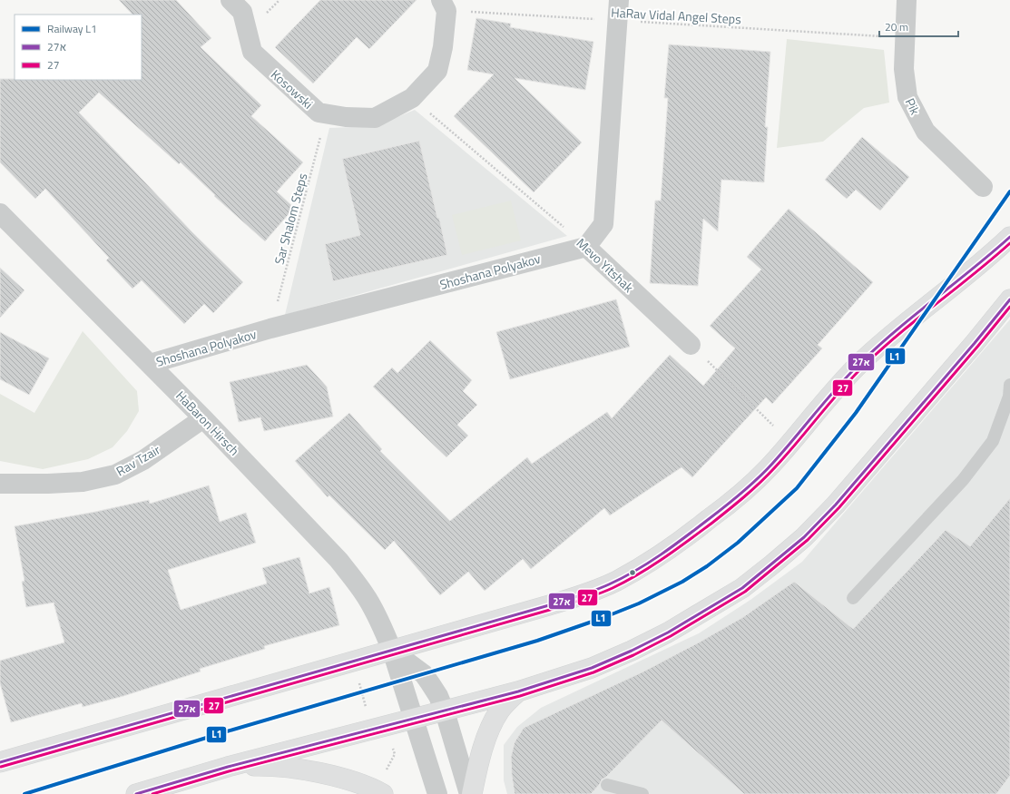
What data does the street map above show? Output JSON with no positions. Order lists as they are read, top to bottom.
{
  "streets": {
    "street": [
      "Kosowski",
      "Pik",
      "Mevo Yitshak",
      "Shoshana Polyakov",
      "HaBaron Hirsch",
      "Rav Tzair"
    ],
    "path": ["HaRav Vidal Angel Steps", "Sar Shalom Steps"]
  },
  "crossings": [
    ["HaRav Vidal Angel Steps", "Kosowski"],
    ["HaRav Vidal Angel Steps", "Pik"],
    ["Kosowski", "Sar Shalom Steps"],
    ["Kosowski", "Mevo Yitshak"],
    ["Sar Shalom Steps", "Shoshana Polyakov"],
    ["Mevo Yitshak", "Shoshana Polyakov"],
    ["Shoshana Polyakov", "HaBaron Hirsch"],
    ["HaBaron Hirsch", "Rav Tzair"]
  ],
  "lines": ["rail line L1", "transit line 27א", "transit line 27"],
  "legend": ["Railway L1", "27א", "27"],
  "scale_bar": "20 m"
}
